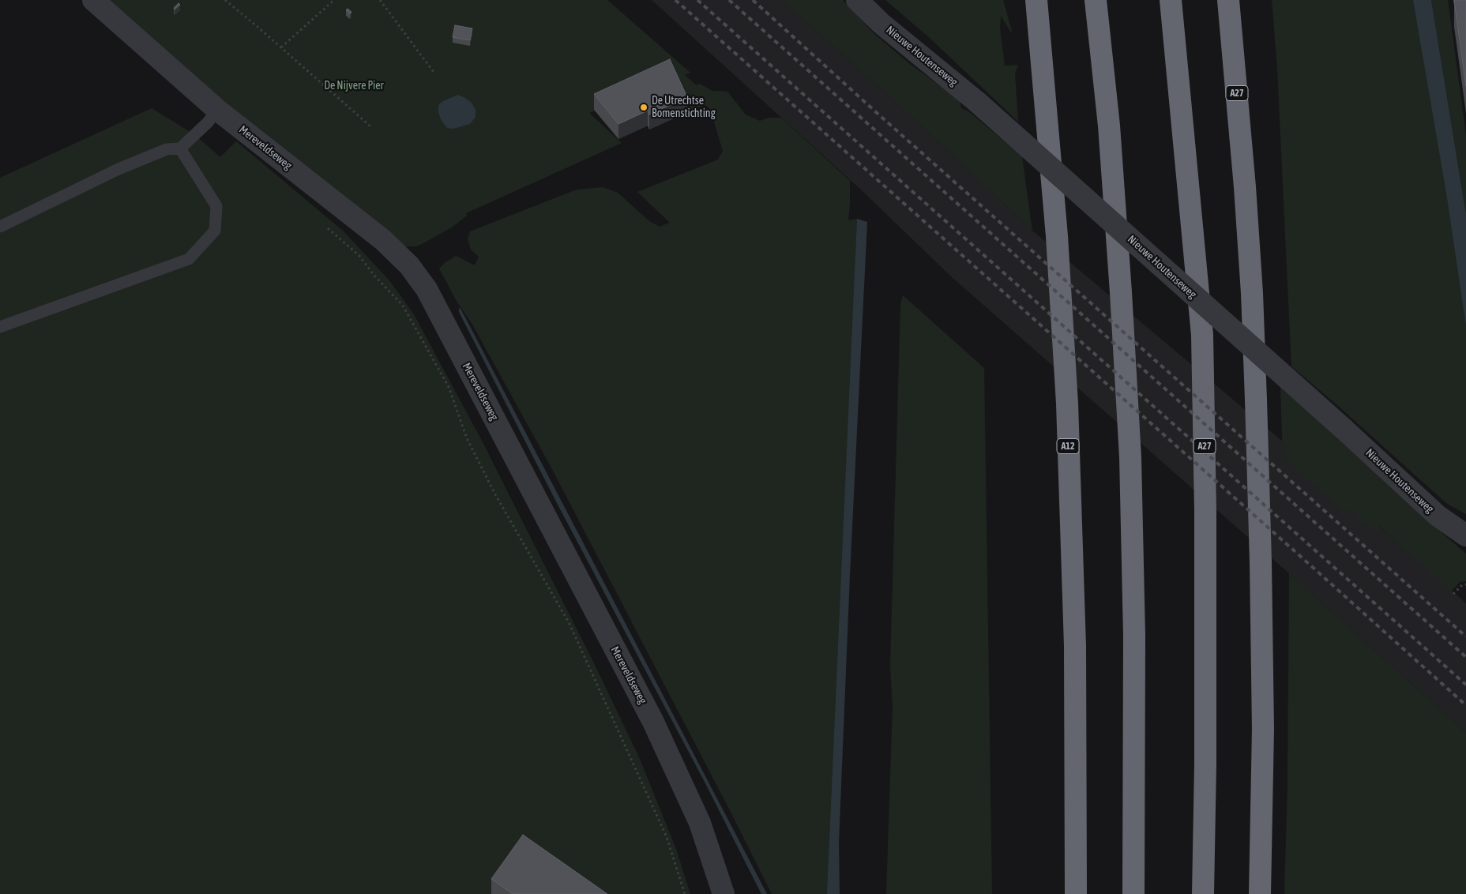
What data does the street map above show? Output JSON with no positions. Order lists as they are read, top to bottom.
{
  "streets": {
    "highway": ["A27", "A12"],
    "street": ["Nieuwe Houtenseweg", "Mereveldseweg"]
  },
  "parks": ["De Nijvere Pier"],
  "places": ["De Utrechtse Bomenstichting"]
}
